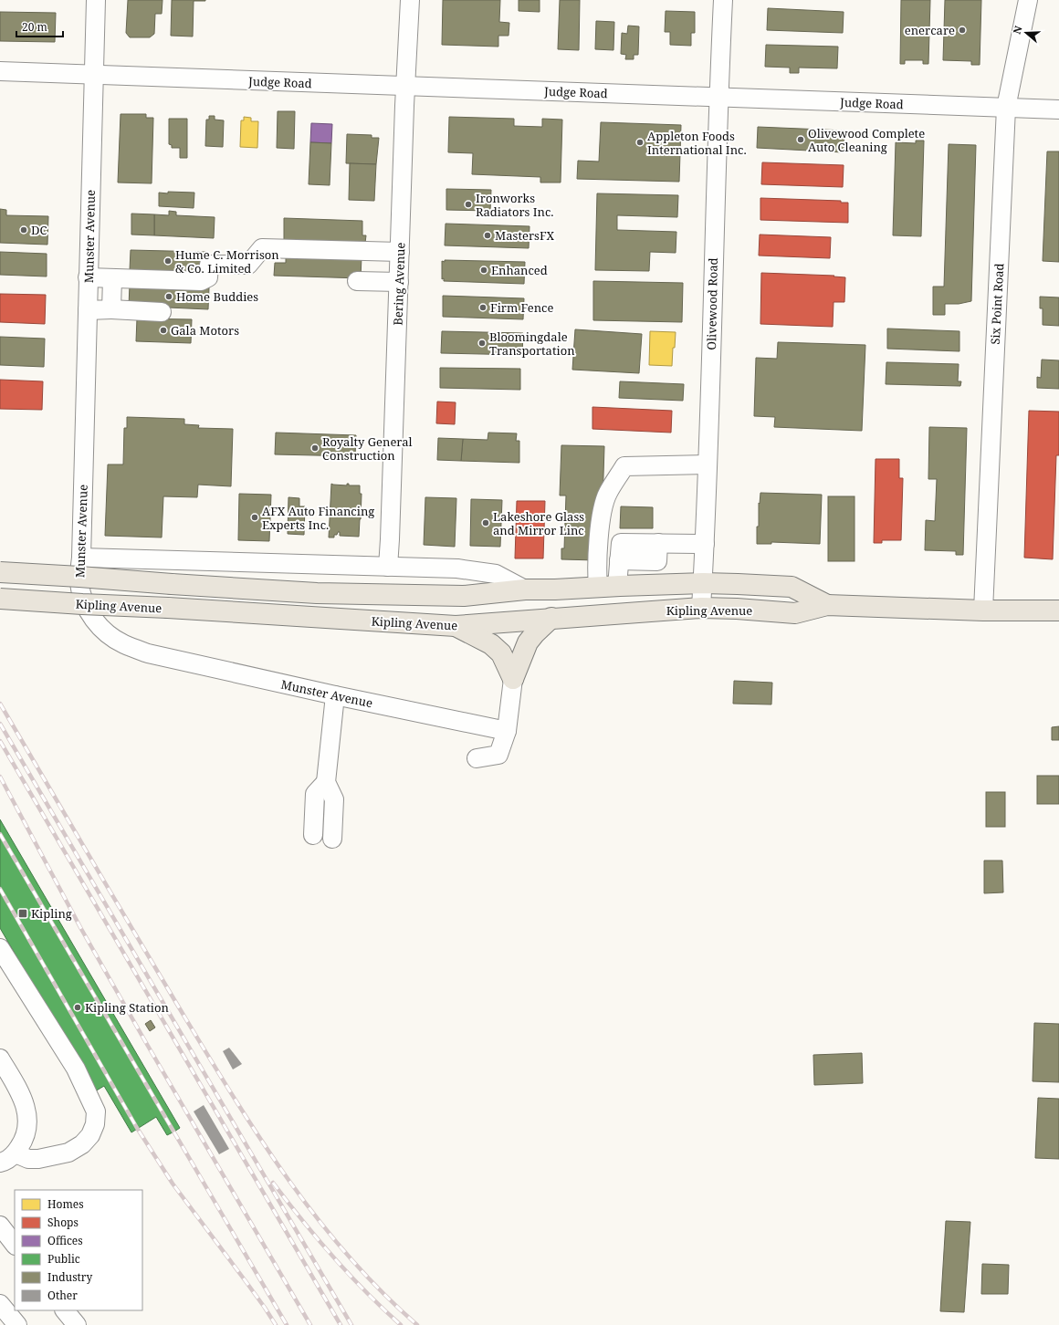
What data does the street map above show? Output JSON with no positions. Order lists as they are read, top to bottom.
{
  "streets": {
    "main road": ["Kipling Avenue"],
    "street": [
      "Judge Road",
      "Munster Avenue",
      "Bering Avenue",
      "Olivewood Road",
      "Six Point Road"
    ]
  },
  "crossings": [
    ["Judge Road", "Munster Avenue"],
    ["Judge Road", "Bering Avenue"],
    ["Judge Road", "Olivewood Road"],
    ["Judge Road", "Six Point Road"],
    ["Munster Avenue", "Kipling Avenue"],
    ["Bering Avenue", "Kipling Avenue"],
    ["Olivewood Road", "Kipling Avenue"],
    ["Six Point Road", "Kipling Avenue"]
  ],
  "places": {
    "other": [
      "enercare",
      "Olivewood Complete Auto Cleaning",
      "Appleton Foods International Inc.",
      "Ironworks Radiators Inc.",
      "DC",
      "MastersFX",
      "Hume C. Morrison & Co. Limited",
      "Enhanced",
      "Home Buddies",
      "Firm Fence",
      "Gala Motors",
      "Bloomingdale Transportation",
      "Royalty General Construction",
      "AFX Auto Financing Experts Inc.",
      "Lakeshore Glass and Mirror Linc",
      "Kipling Station"
    ],
    "transit": ["Kipling"]
  },
  "legend": [
    "Homes",
    "Shops",
    "Offices",
    "Public",
    "Industry",
    "Other"
  ],
  "scale_bar": "20 m",
  "north": "left"
}
